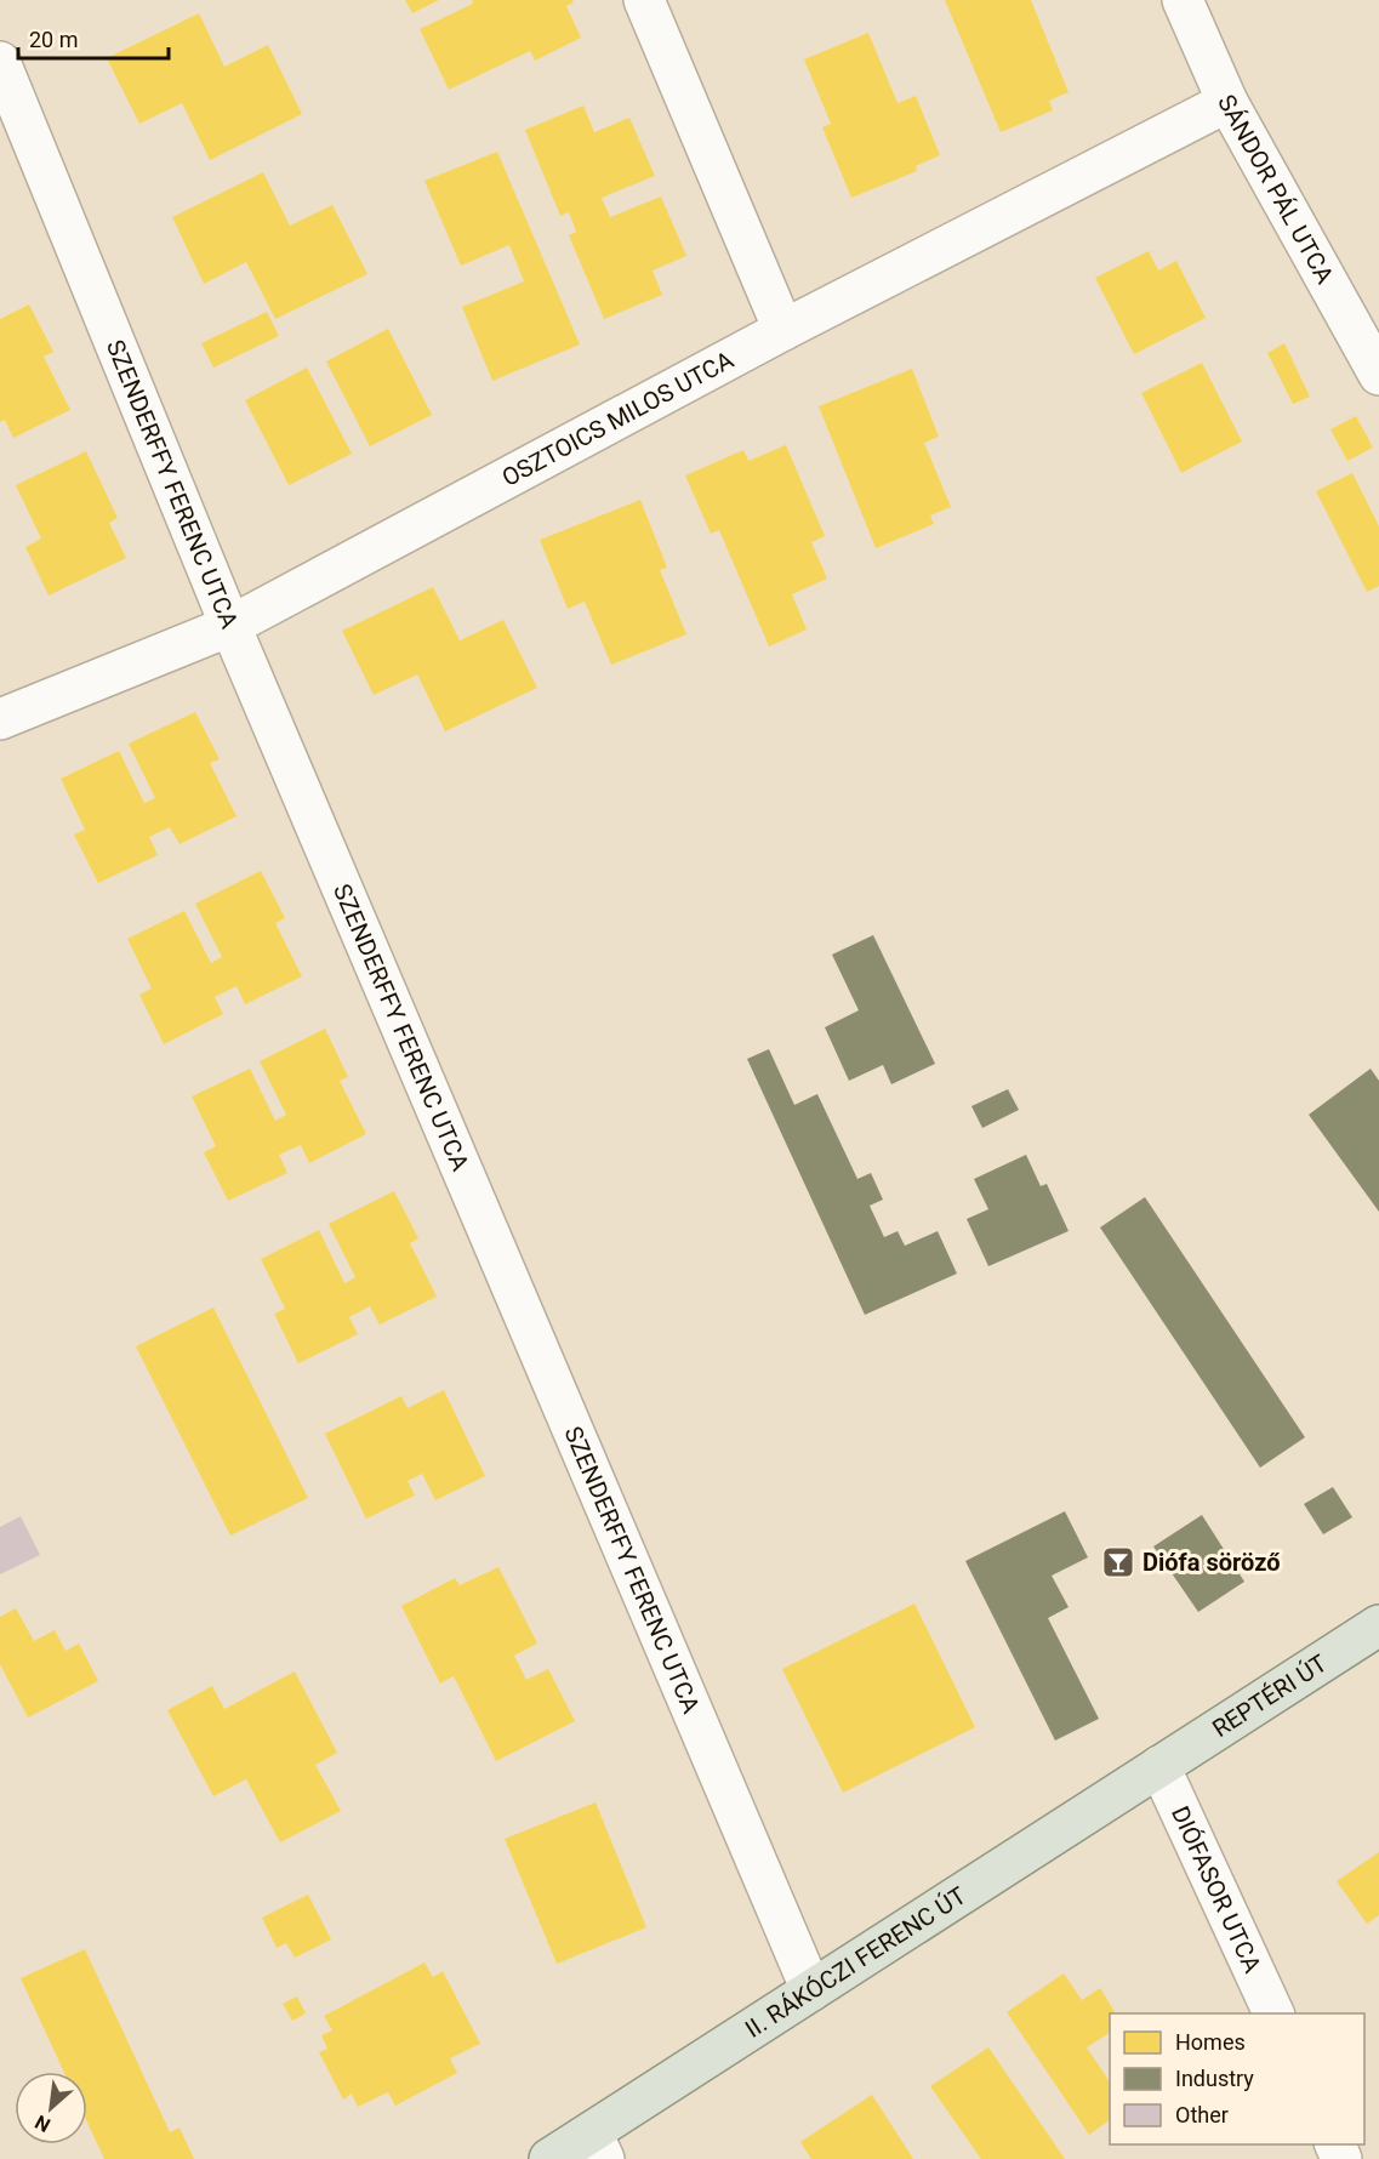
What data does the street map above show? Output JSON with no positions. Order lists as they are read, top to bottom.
{
  "streets": {
    "main road": ["REPTÉRI ÚT", "II. RÁKÓCZI FERENC ÚT"],
    "street": [
      "SÁNDOR PÁL UTCA",
      "OSZTOICS MILOS UTCA",
      "SZENDERFFY FERENC UTCA",
      "DIÓFASOR UTCA"
    ]
  },
  "crossings": [
    ["SÁNDOR PÁL UTCA", "OSZTOICS MILOS UTCA"],
    ["OSZTOICS MILOS UTCA", "SZENDERFFY FERENC UTCA"],
    ["SZENDERFFY FERENC UTCA", "II. RÁKÓCZI FERENC ÚT"],
    ["REPTÉRI ÚT", "DIÓFASOR UTCA"],
    ["REPTÉRI ÚT", "II. RÁKÓCZI FERENC ÚT"],
    ["DIÓFASOR UTCA", "II. RÁKÓCZI FERENC ÚT"]
  ],
  "places": {
    "bar": ["Diófa söröző"]
  },
  "legend": ["Homes", "Industry", "Other"],
  "scale_bar": "20 m",
  "north": "bottom left"
}
